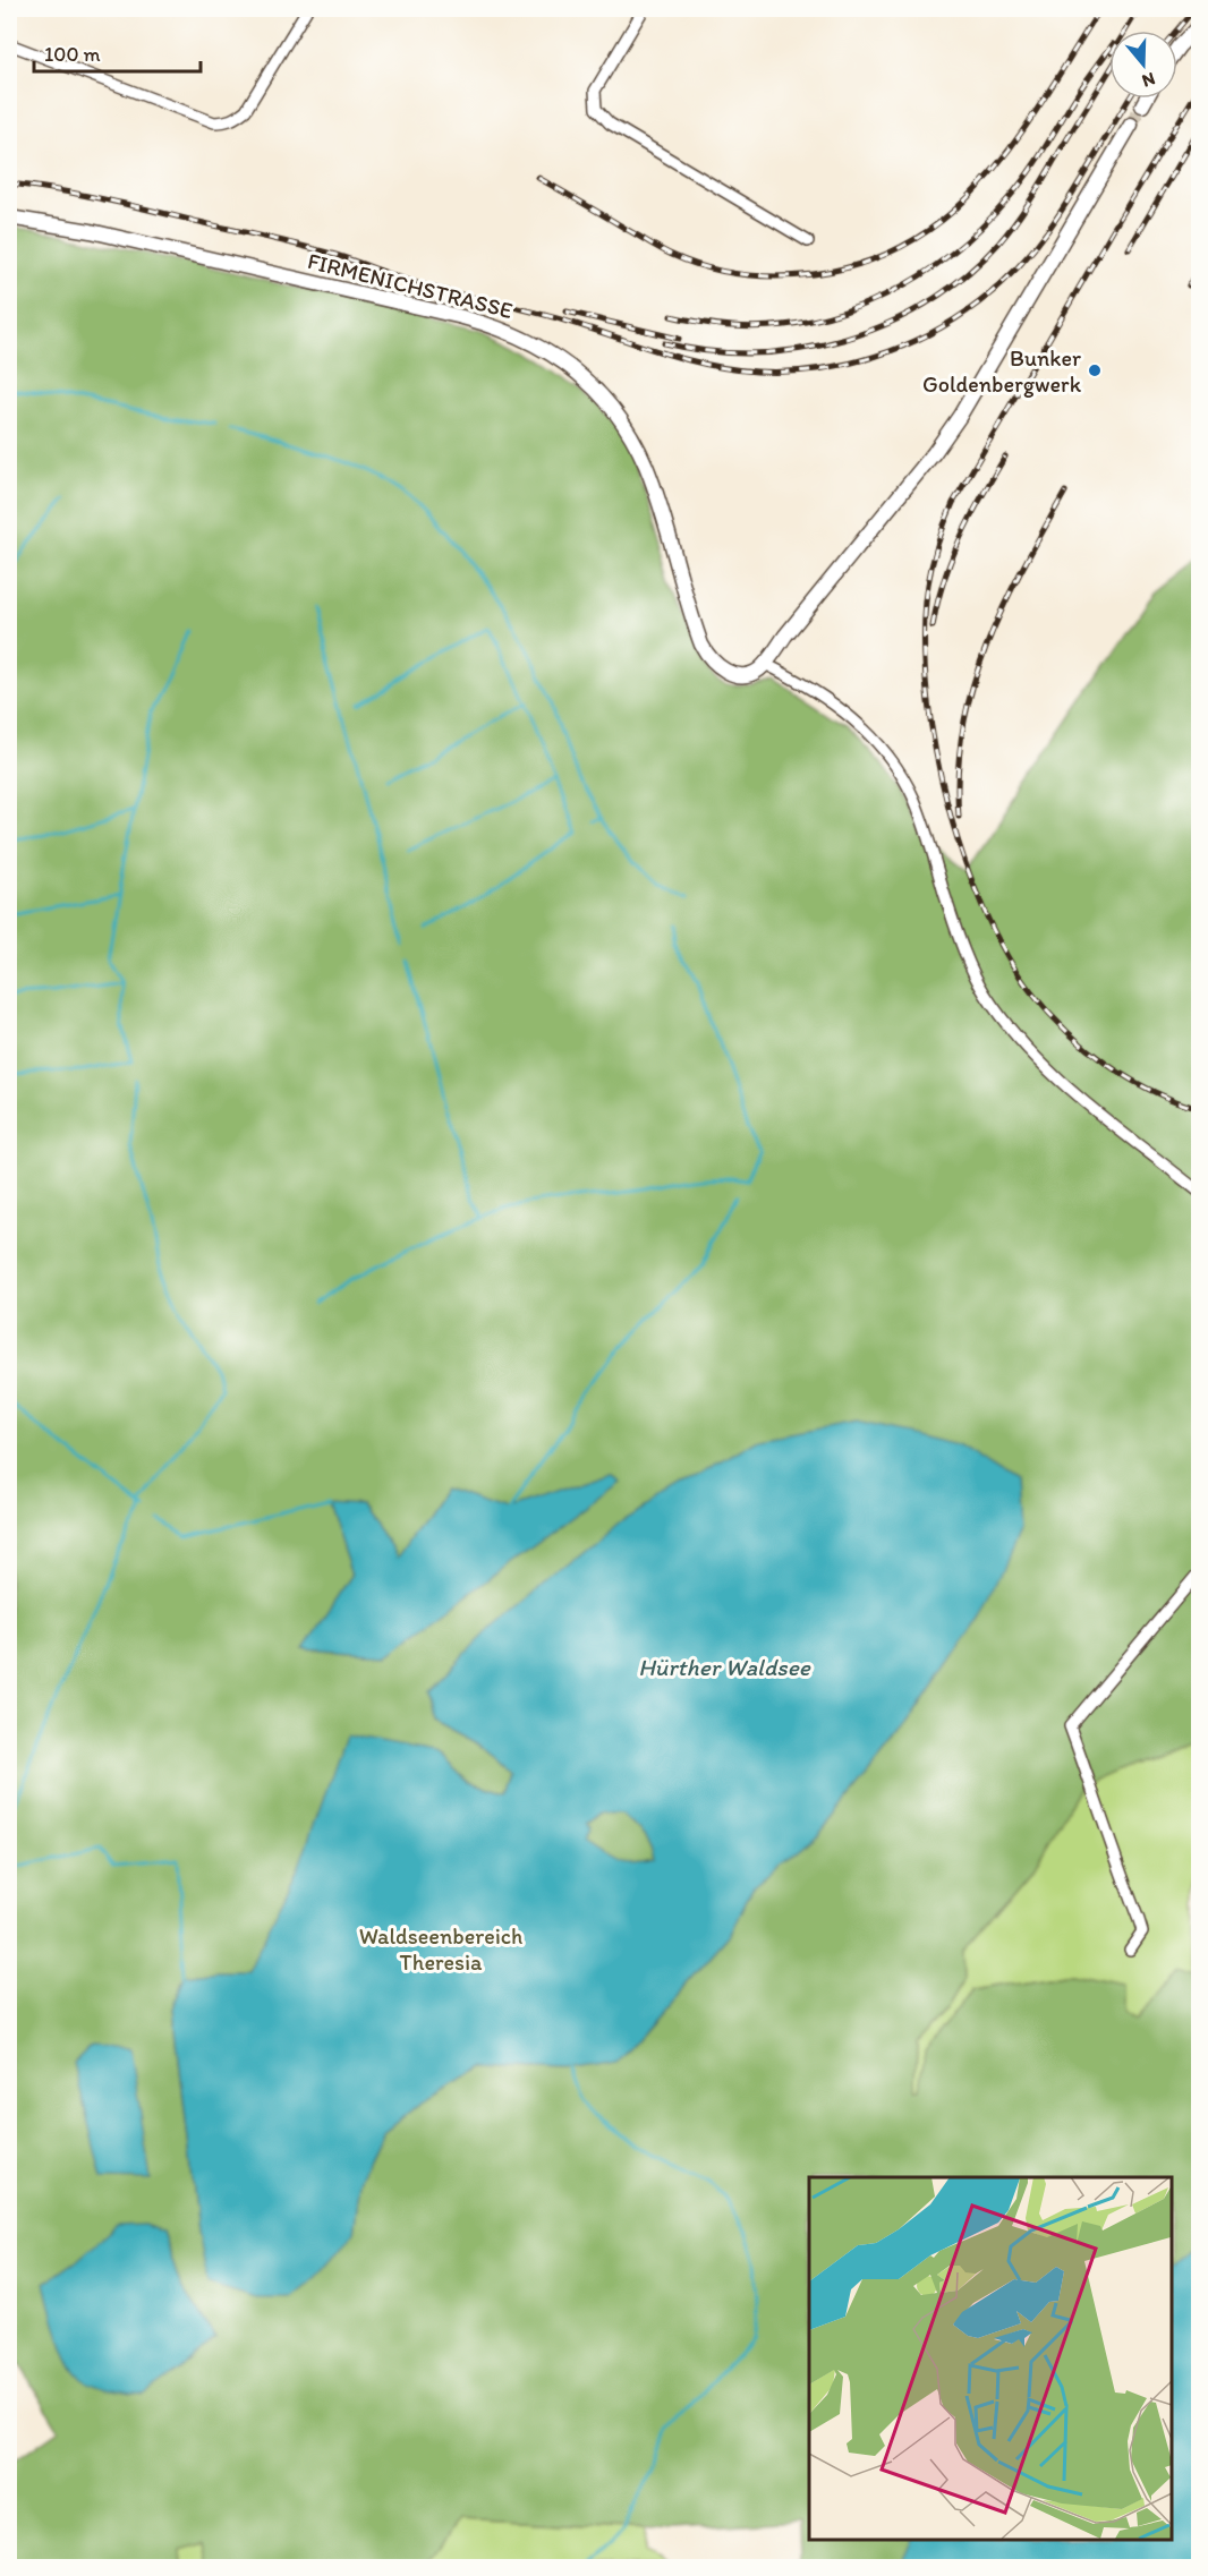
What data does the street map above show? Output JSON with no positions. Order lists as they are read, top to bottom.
{
  "streets": {
    "street": ["FIRMENICHSTRASSE"]
  },
  "water": ["Hürther Waldsee"],
  "parks": ["Waldseenbereich Theresia"],
  "places": ["Bunker Goldenbergwerk"],
  "scale_bar": "100 m",
  "north": "bottom"
}
